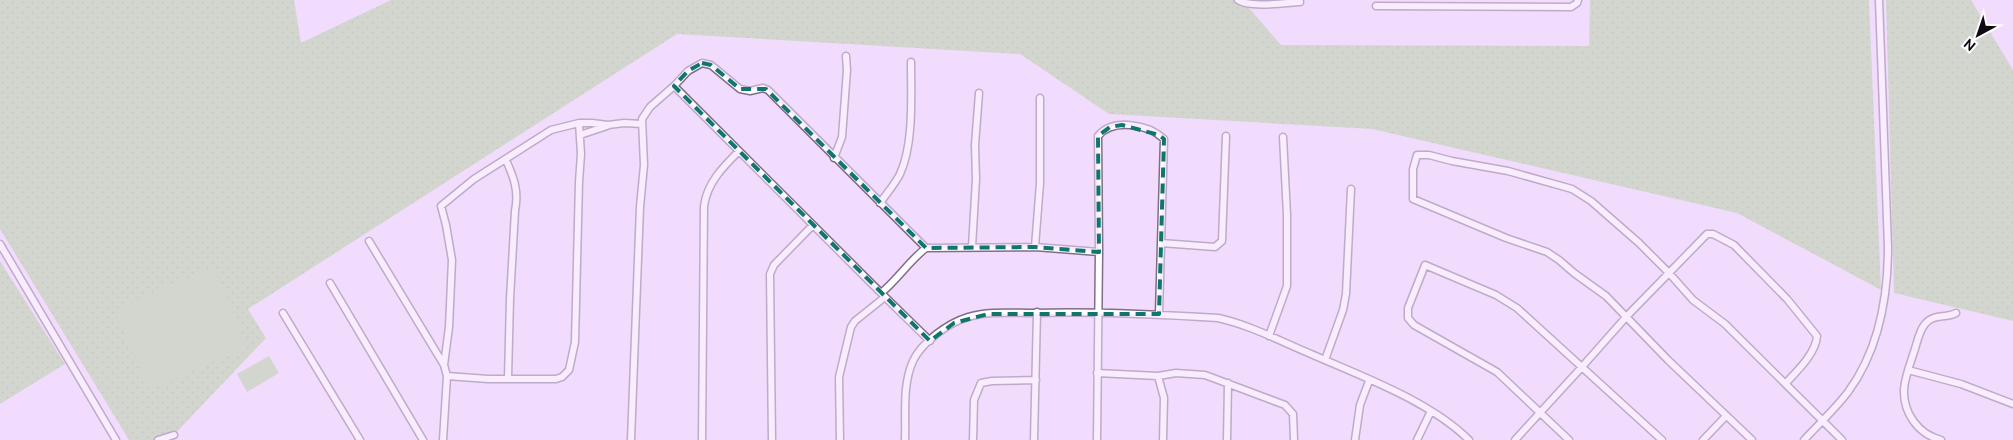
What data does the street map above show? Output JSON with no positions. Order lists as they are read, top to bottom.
{
  "north": "bottom left"
}
